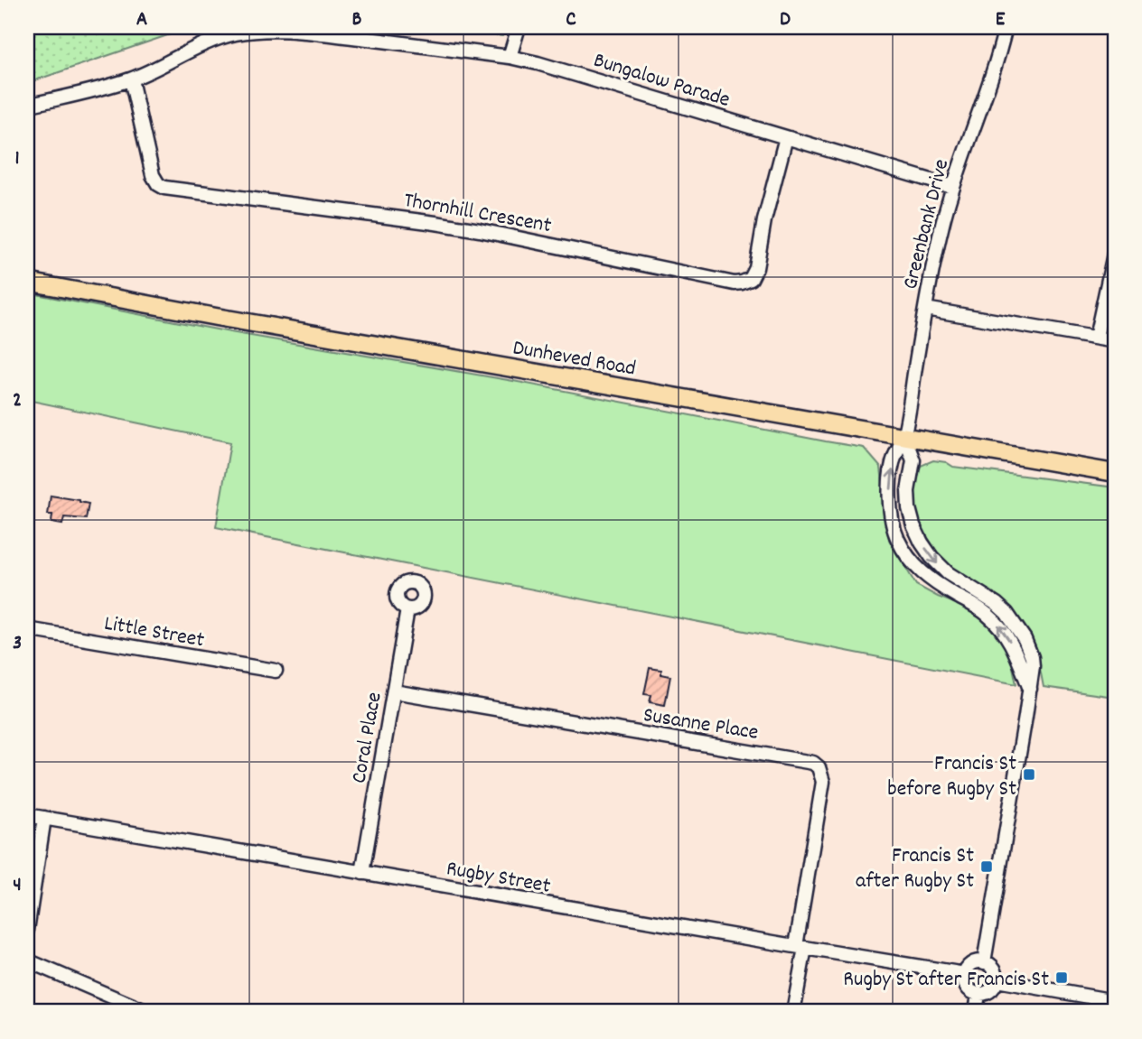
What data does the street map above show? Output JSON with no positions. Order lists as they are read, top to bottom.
{
  "streets": {
    "main road": ["Dunheved Road"],
    "street": [
      "Bungalow Parade",
      "Thornhill Crescent",
      "Greenbank Drive",
      "Little Street",
      "Susanne Place",
      "Coral Place",
      "Rugby Street"
    ]
  },
  "crossings": [
    ["Bungalow Parade", "Thornhill Crescent"],
    ["Bungalow Parade", "Greenbank Drive"],
    ["Greenbank Drive", "Dunheved Road"],
    ["Susanne Place", "Coral Place"],
    ["Susanne Place", "Rugby Street"],
    ["Coral Place", "Rugby Street"]
  ],
  "places": {
    "transit": ["Francis St before Rugby St", "Francis St after Rugby St", "Rugby St after Francis St"]
  },
  "grid": {
    "columns": [
      "A",
      "B",
      "C",
      "D",
      "E"
    ],
    "rows": [
      "1",
      "2",
      "3",
      "4"
    ]
  }
}
